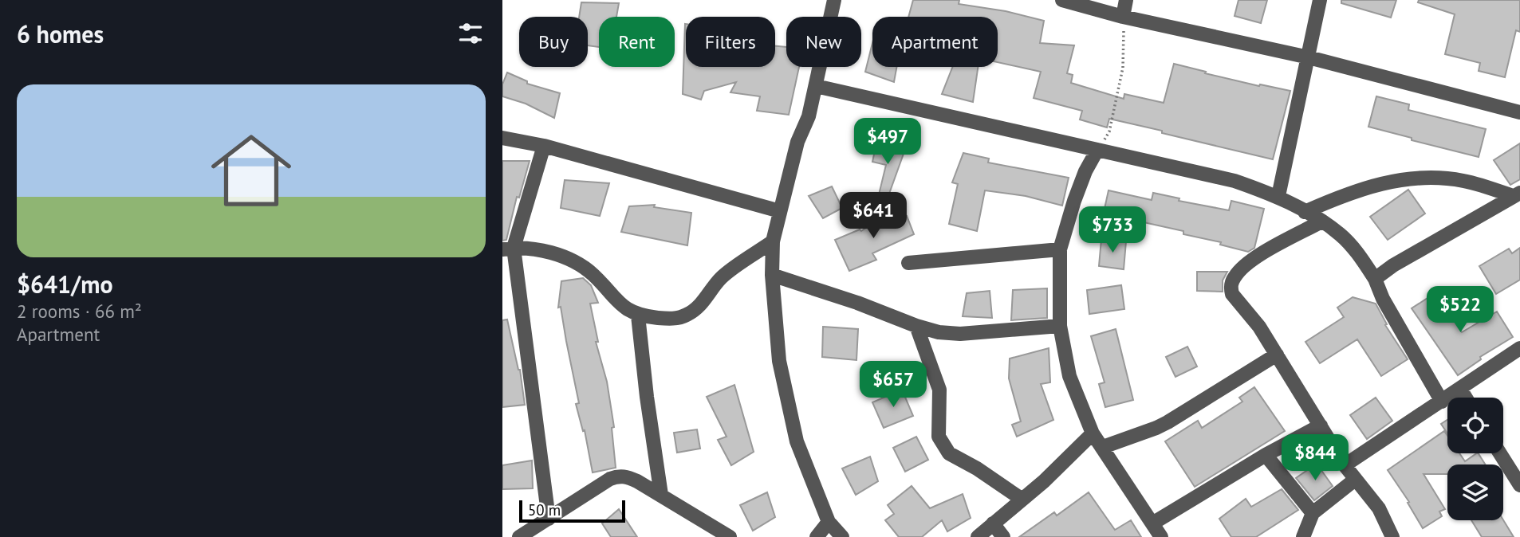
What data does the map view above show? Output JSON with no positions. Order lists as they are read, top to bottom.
{
  "scale_bar": "50 m",
  "page": {
    "heading": "6 homes",
    "chip": [
      "Buy",
      "Rent",
      "Filters",
      "New",
      "Apartment"
    ],
    "list": [
      {
        "name": "$641/mo",
        "note": "2 rooms · 66 m² · Apartment"
      }
    ],
    "price": [
      "$497",
      "$641",
      "$733",
      "$522",
      "$657",
      "$844"
    ],
    "scale": "50 m"
  }
}
